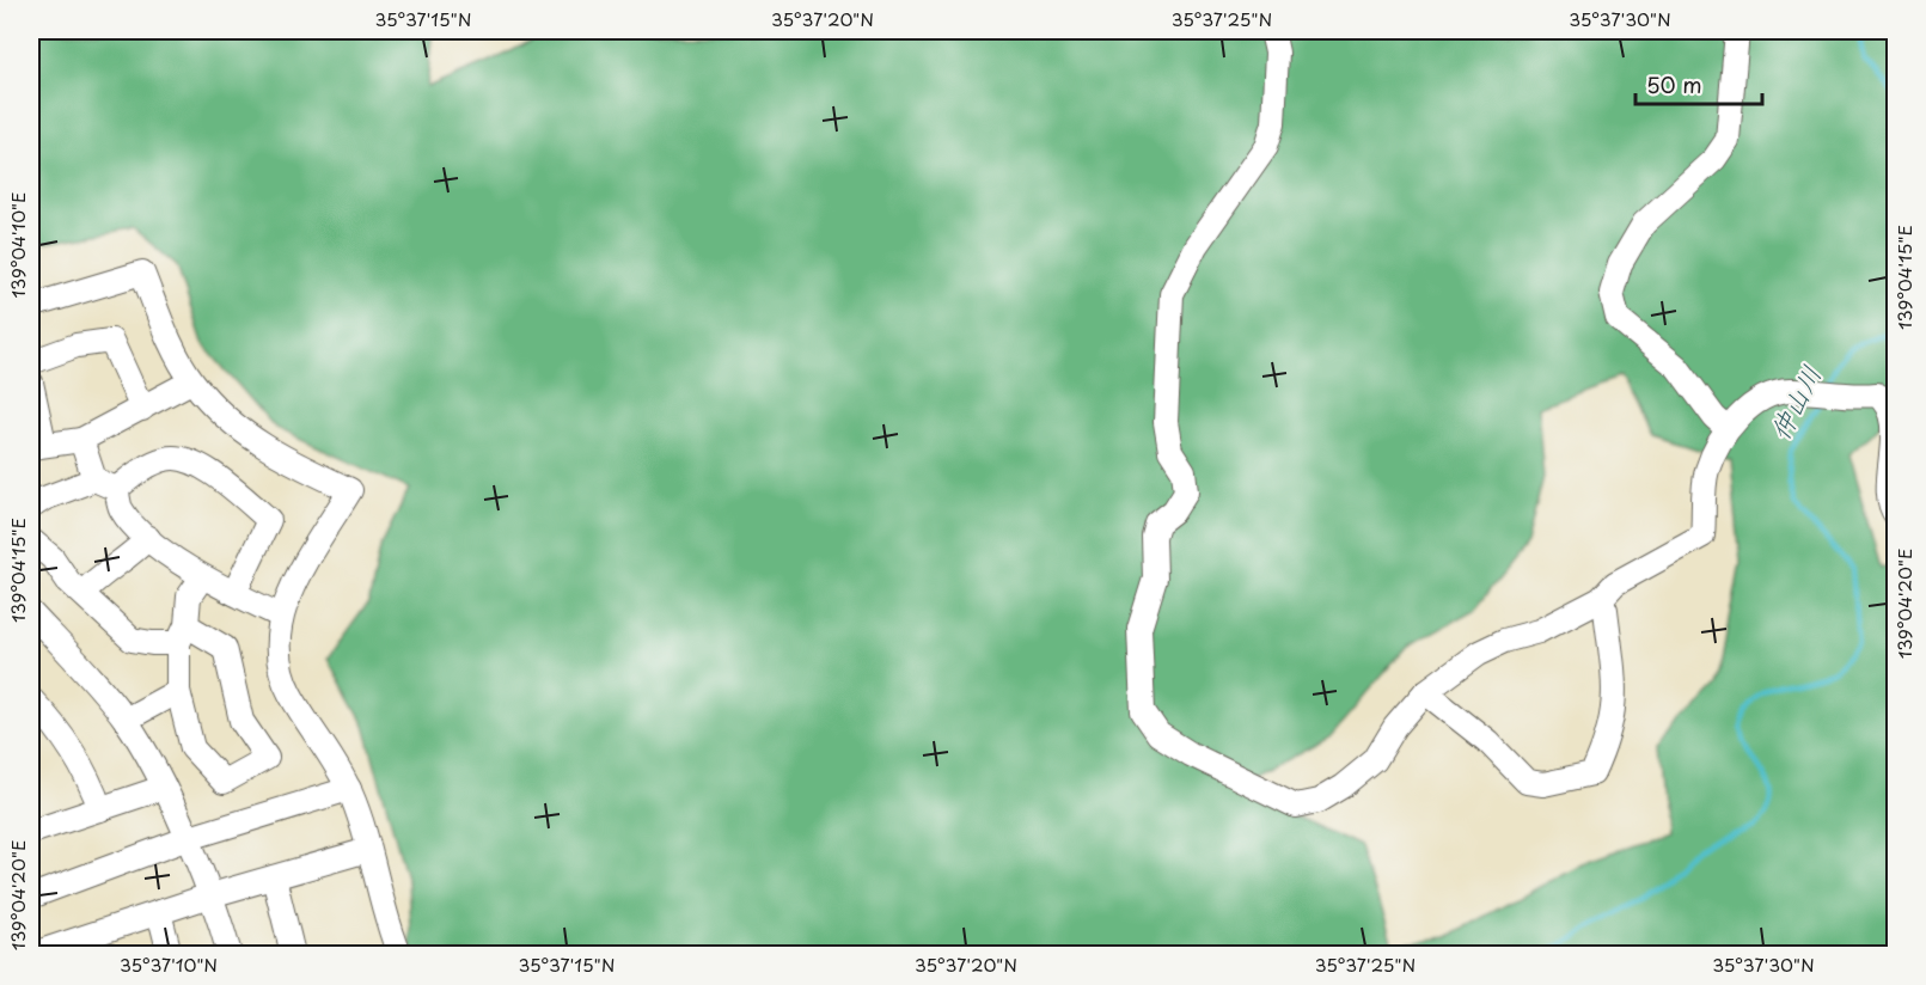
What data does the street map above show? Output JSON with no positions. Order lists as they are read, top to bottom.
{
  "water": ["仲山川"],
  "scale_bar": "50 m",
  "coordinates": [
    "35°37'15\"N",
    "35°37'20\"N",
    "35°37'25\"N",
    "35°37'30\"N",
    "139°04'10\"E",
    "139°04'15\"E",
    "139°04'20\"E",
    "35°37'10\"N"
  ]
}
